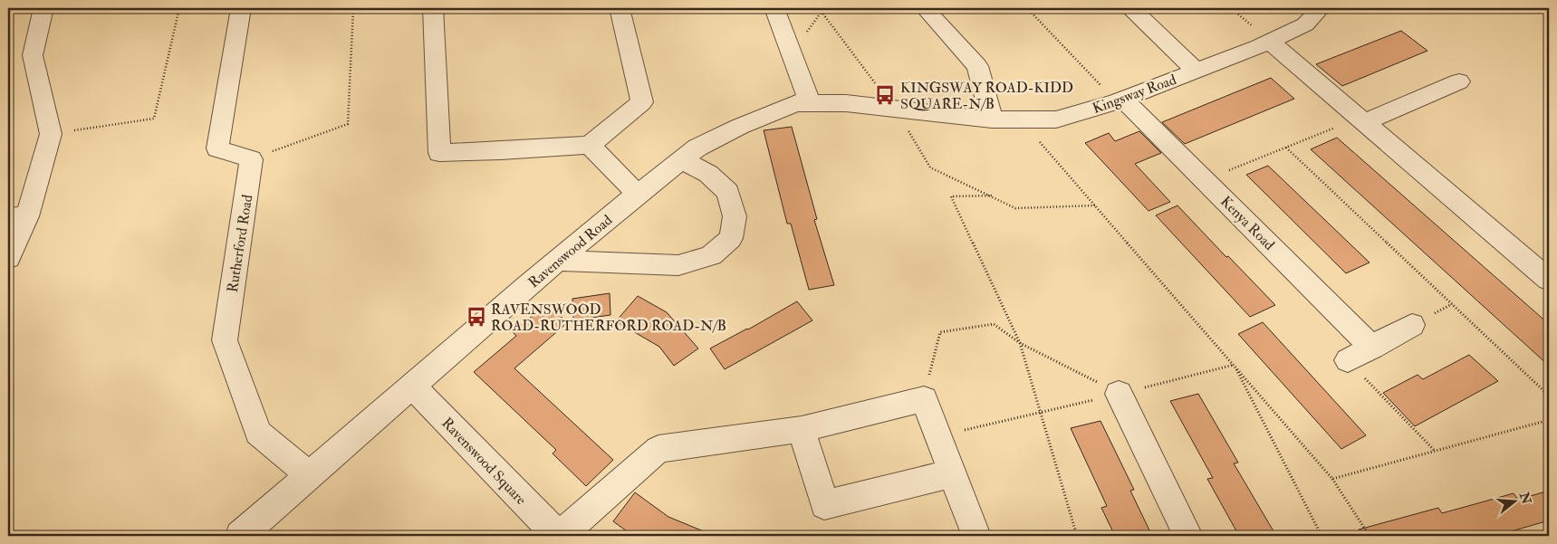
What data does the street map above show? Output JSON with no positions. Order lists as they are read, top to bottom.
{
  "streets": {
    "street": [
      "Kingsway Road",
      "Kenya Road",
      "Rutherford Road",
      "Ravenswood Road",
      "Ravenswood Square"
    ]
  },
  "crossings": [
    ["Kingsway Road", "Kenya Road"],
    ["Kingsway Road", "Ravenswood Road"],
    ["Rutherford Road", "Ravenswood Road"],
    ["Ravenswood Road", "Ravenswood Square"]
  ],
  "places": {
    "bus stop": ["KINGSWAY ROAD-KIDD SQUARE-N/B", "RAVENSWOOD ROAD-RUTHERFORD ROAD-N/B"]
  },
  "north": "right"
}
